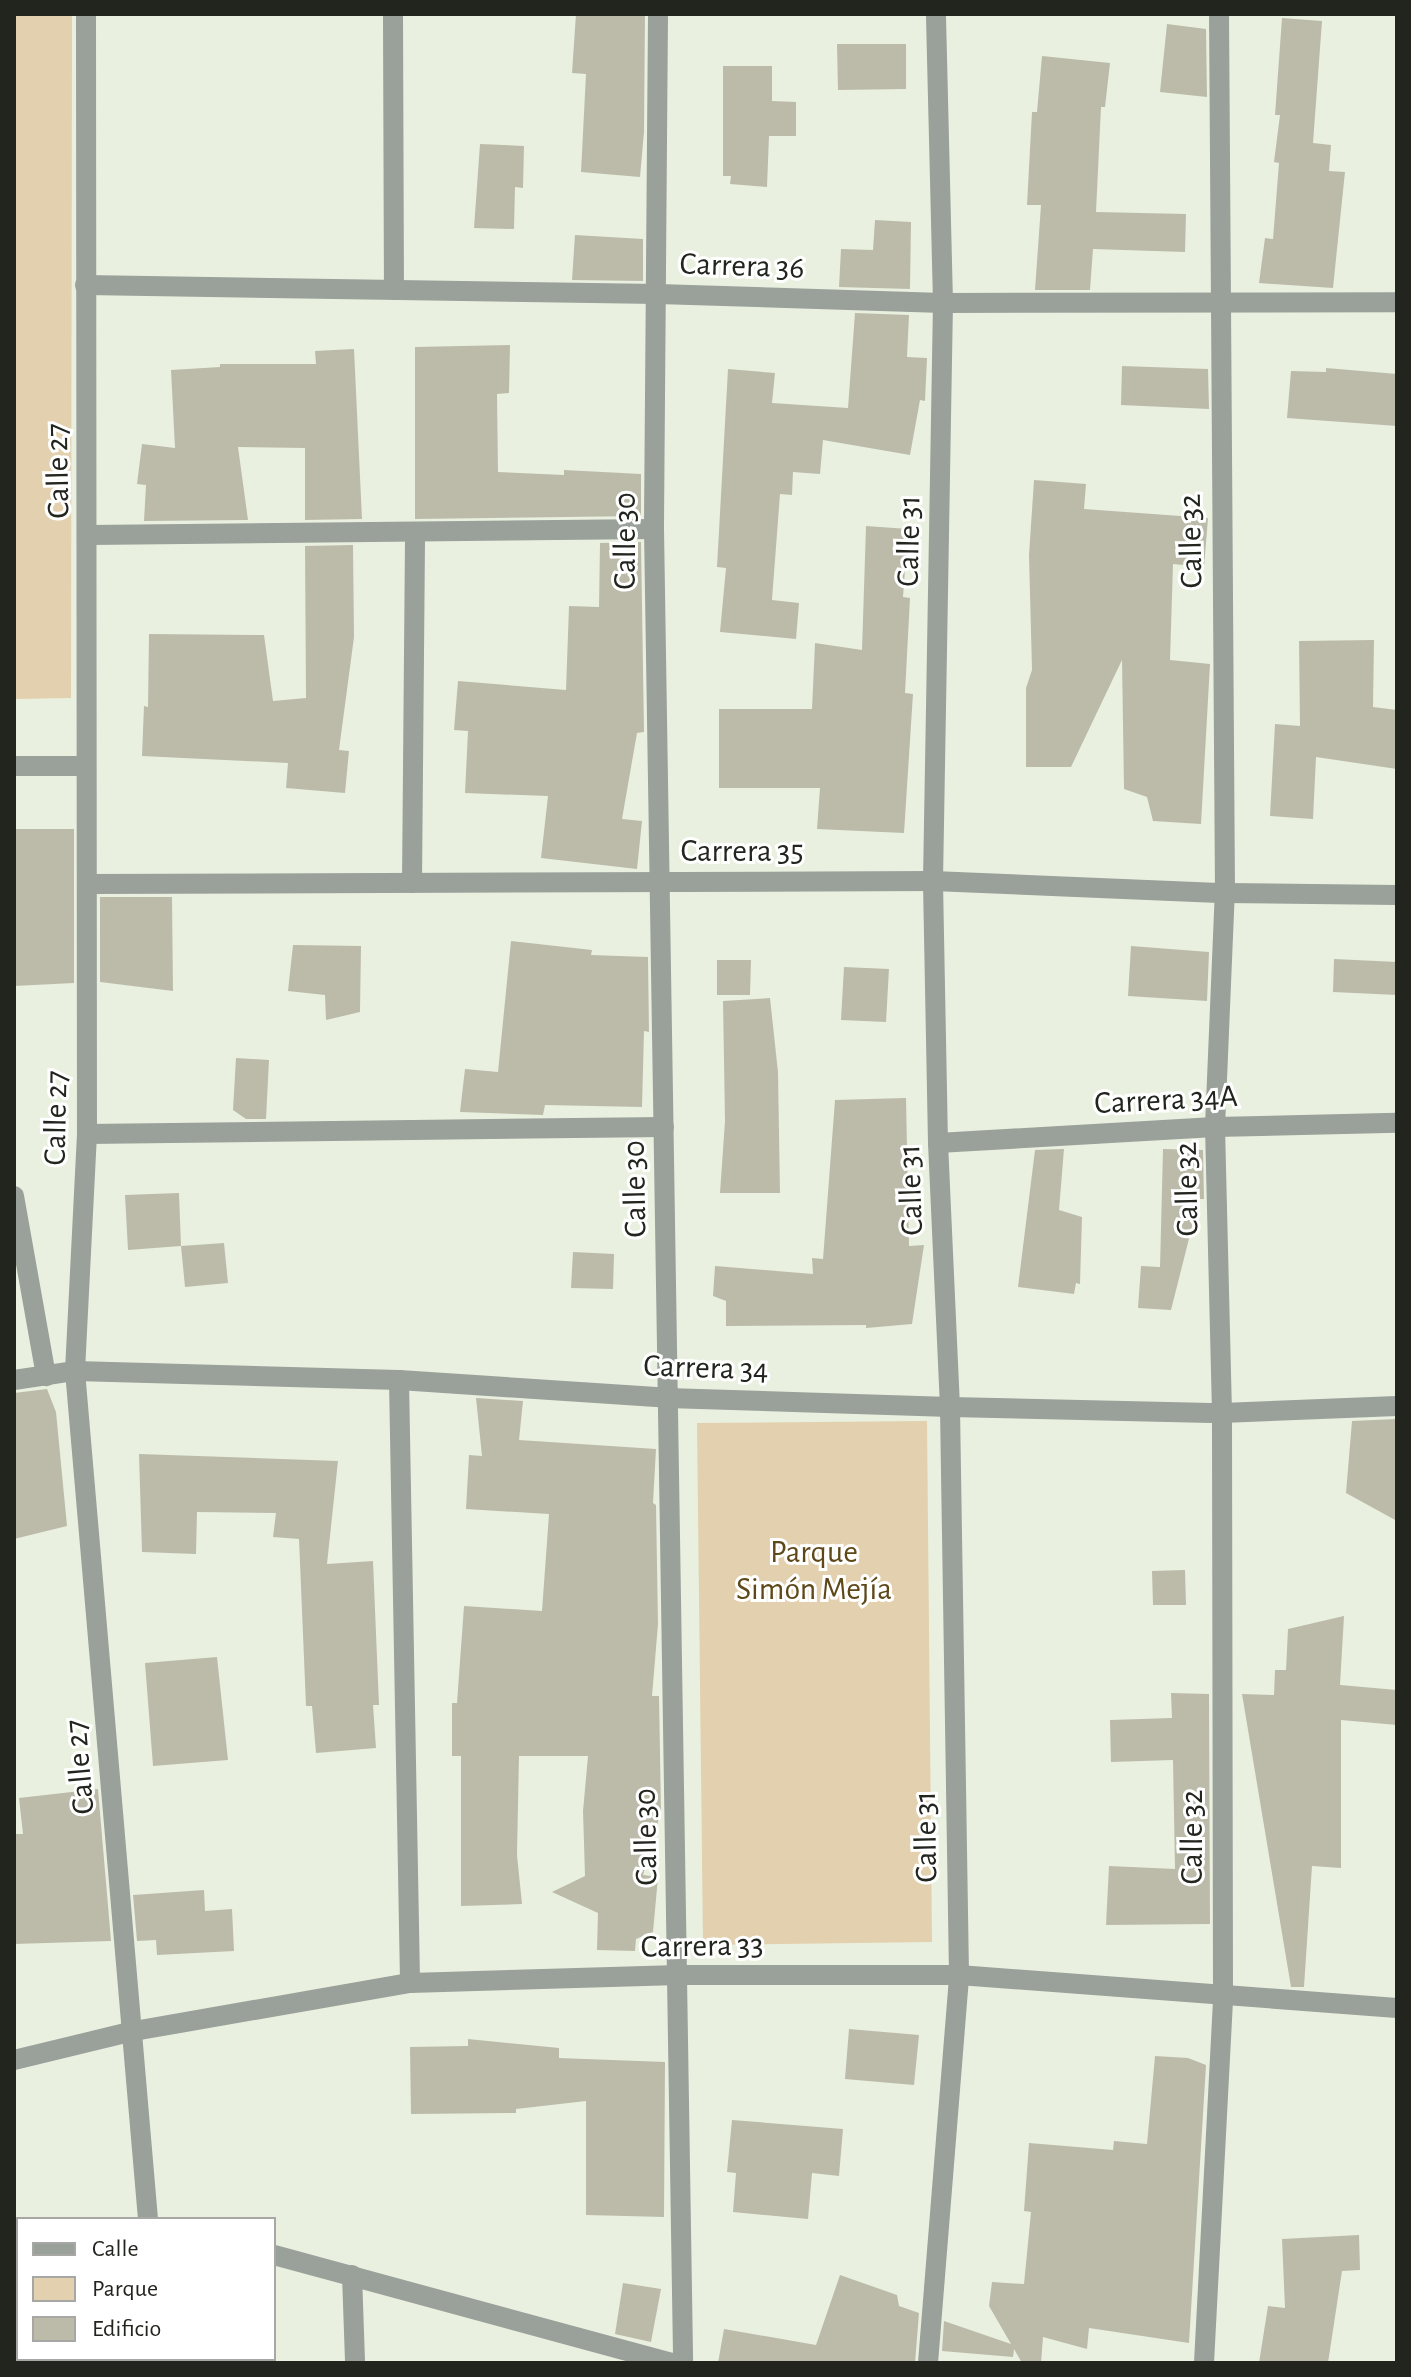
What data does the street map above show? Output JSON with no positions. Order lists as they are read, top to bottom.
{
  "streets": {
    "street": [
      "Carrera 36",
      "Calle 27",
      "Calle 30",
      "Calle 31",
      "Calle 32",
      "Carrera 35",
      "Carrera 34A",
      "Carrera 34",
      "Carrera 33"
    ]
  },
  "crossings": [
    ["Carrera 36", "Calle 27"],
    ["Carrera 36", "Calle 30"],
    ["Carrera 36", "Calle 31"],
    ["Carrera 36", "Calle 32"],
    ["Calle 27", "Carrera 35"],
    ["Calle 27", "Carrera 34"],
    ["Calle 27", "Carrera 33"],
    ["Calle 30", "Carrera 35"],
    ["Calle 30", "Carrera 34"],
    ["Calle 30", "Carrera 33"],
    ["Calle 31", "Carrera 35"],
    ["Calle 31", "Carrera 34A"],
    ["Calle 31", "Carrera 34"],
    ["Calle 31", "Carrera 33"],
    ["Calle 32", "Carrera 35"],
    ["Calle 32", "Carrera 34A"],
    ["Calle 32", "Carrera 34"],
    ["Calle 32", "Carrera 33"]
  ],
  "parks": ["Parque Simón Mejía"],
  "legend": ["Calle", "Parque", "Edificio"]
}
